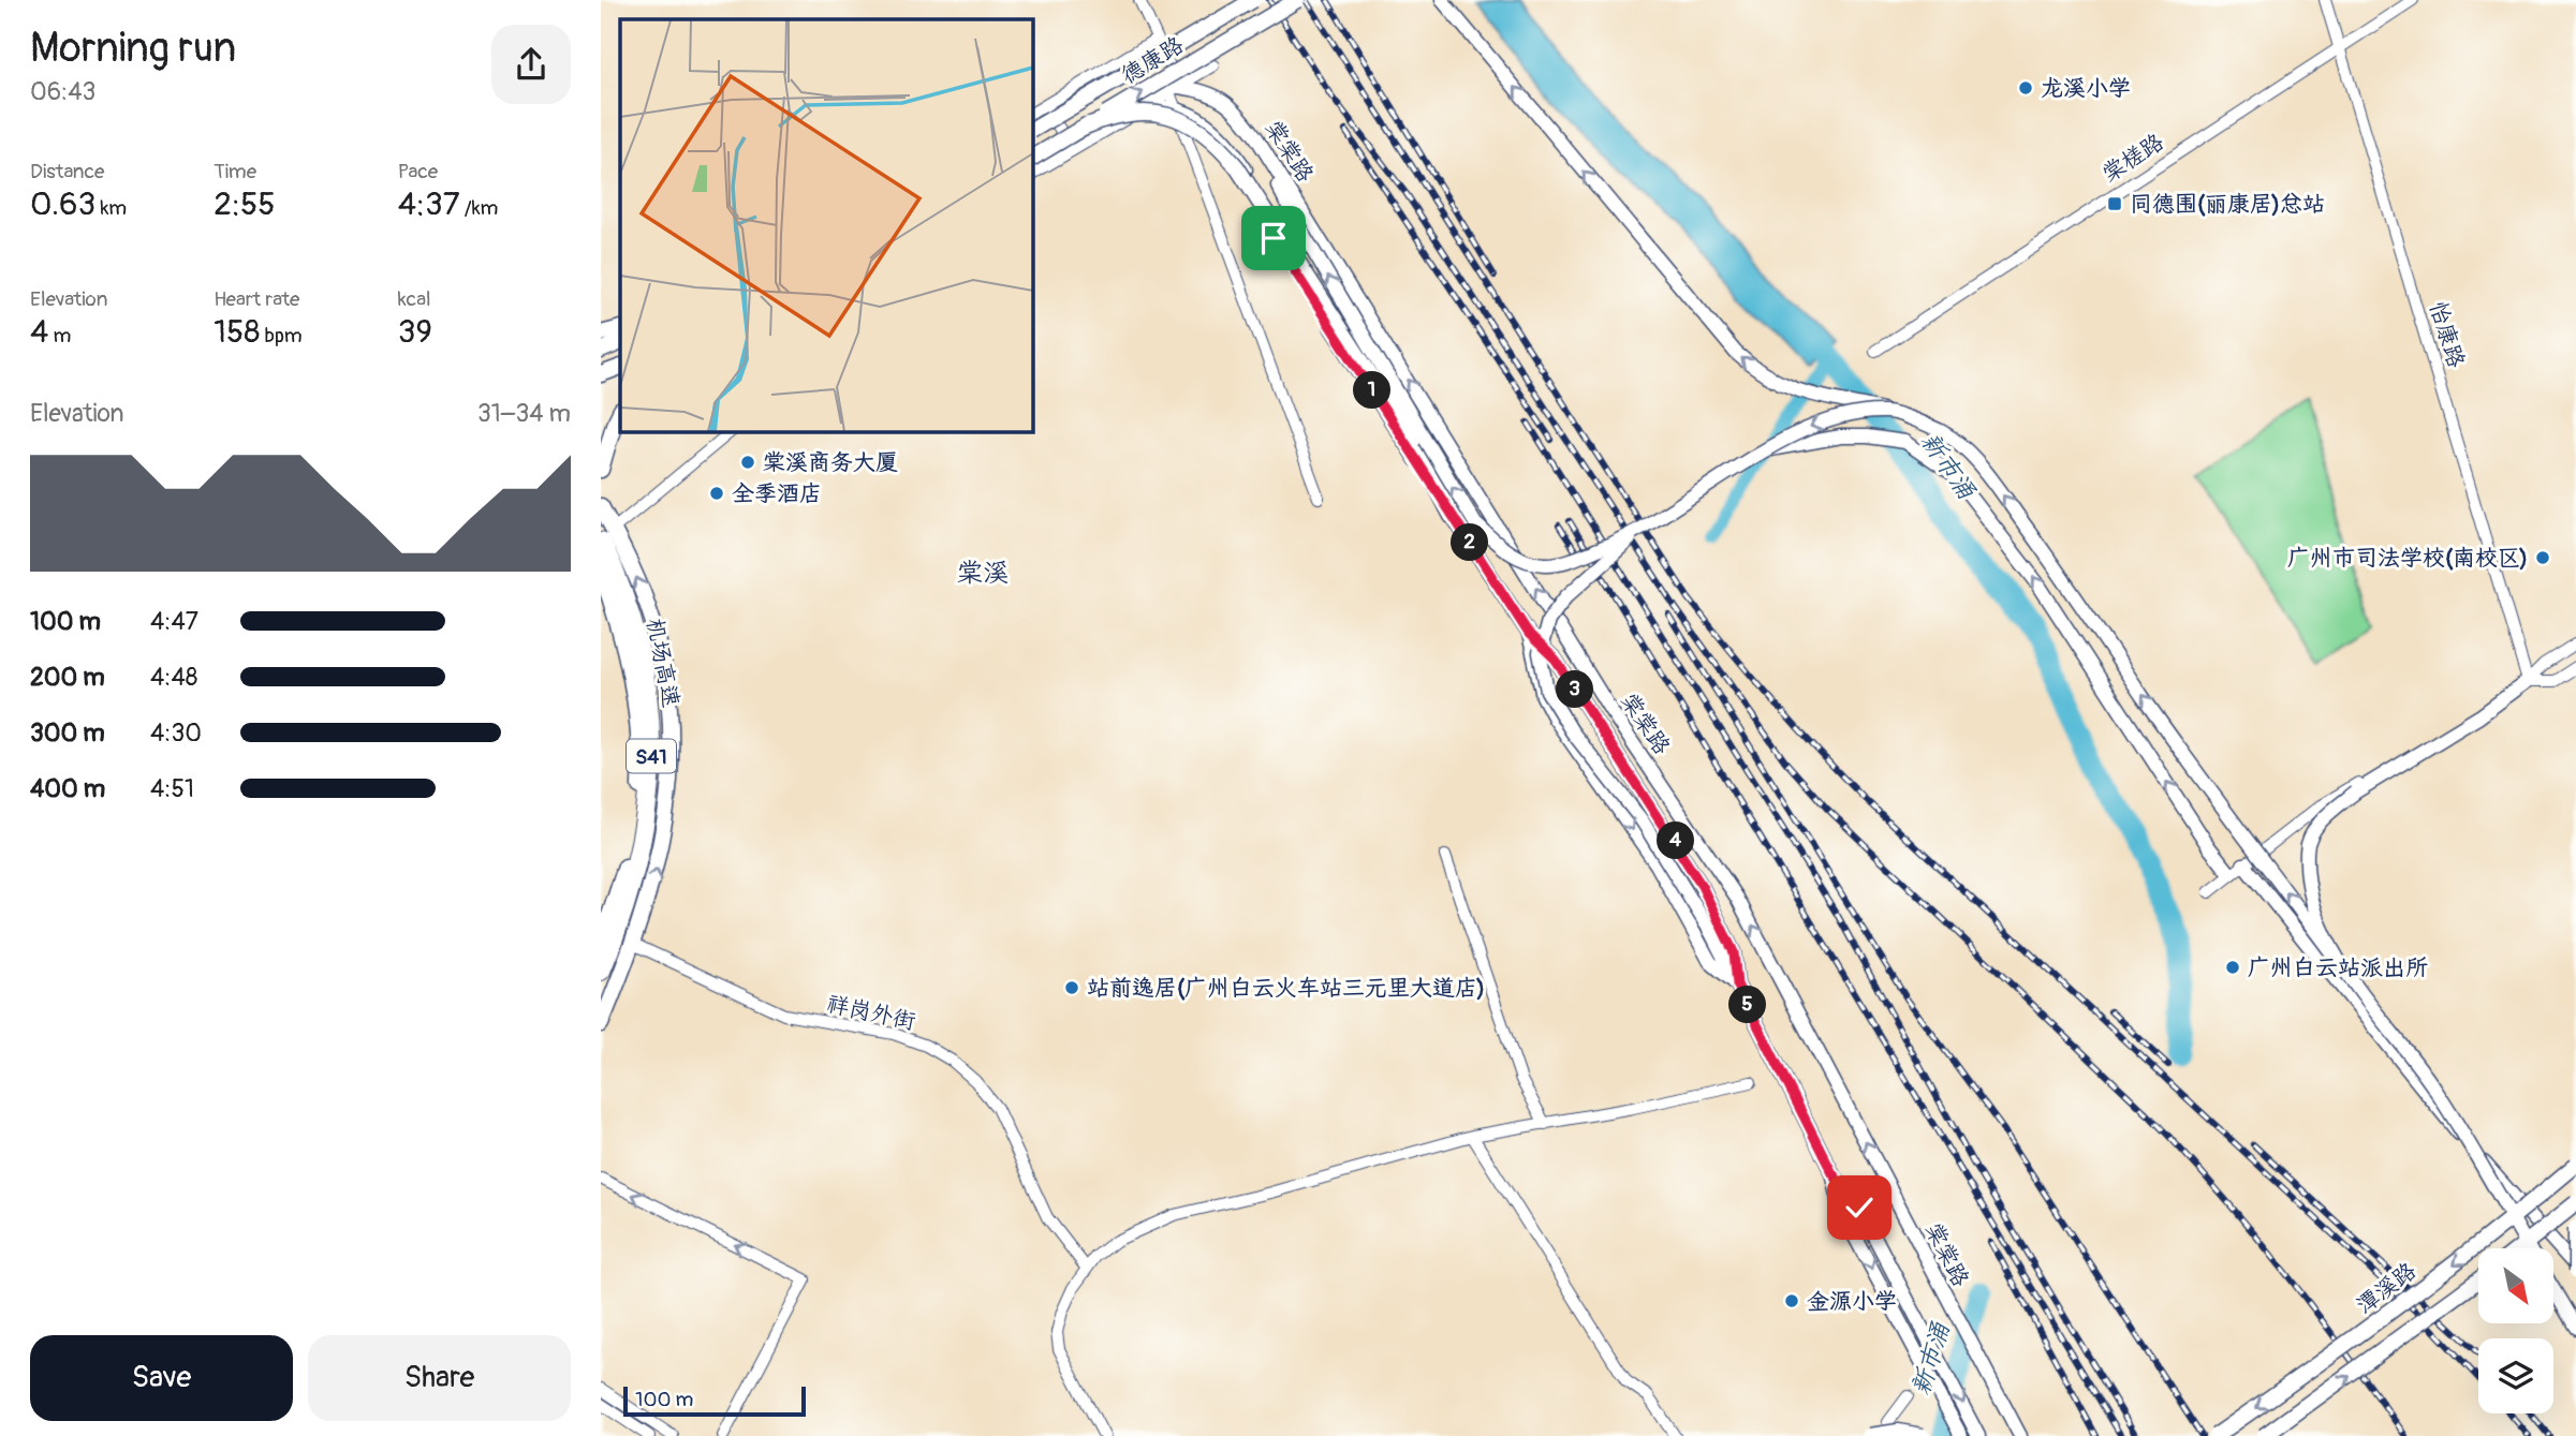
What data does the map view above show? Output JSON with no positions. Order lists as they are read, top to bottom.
{
  "streets": {
    "highway": ["机场高速", "S41"],
    "main road": ["德康路", "潭溪路"],
    "street": [
      "棠棠路",
      "棠槎路",
      "怡康路",
      "祥岗外街"
    ]
  },
  "crossings": [
    ["棠槎路", "怡康路"]
  ],
  "districts": ["棠溪"],
  "water": ["新市涌"],
  "places": {
    "other": [
      "龙溪小学",
      "棠溪商务大厦",
      "全季酒店",
      "广州市司法学校(南校区)",
      "广州白云站派出所",
      "站前逸居(广州白云火车站三元里大道店)",
      "金源小学"
    ],
    "transit": ["同德围(丽康居)总站"]
  },
  "scale_bar": "100 m",
  "north": "bottom right",
  "page": {
    "heading": ["Morning run", "06:43"],
    "stats": [
      ["Distance", "0.63 km"],
      ["Time", "2:55"],
      ["Pace", "4:37 /km"],
      ["Elevation", "4 m"],
      ["Heart rate", "158 bpm"],
      ["kcal", "39"]
    ],
    "pins": [
      "1",
      "2",
      "3",
      "4",
      "5"
    ],
    "chart": ["Elevation", "31–34 m"],
    "list": [
      {
        "name": "100 m",
        "note": "4:47"
      },
      {
        "name": "200 m",
        "note": "4:48"
      },
      {
        "name": "300 m",
        "note": "4:30"
      },
      {
        "name": "400 m",
        "note": "4:51"
      }
    ],
    "buttons": ["Save", "Share"],
    "scale": "100 m"
  }
}
